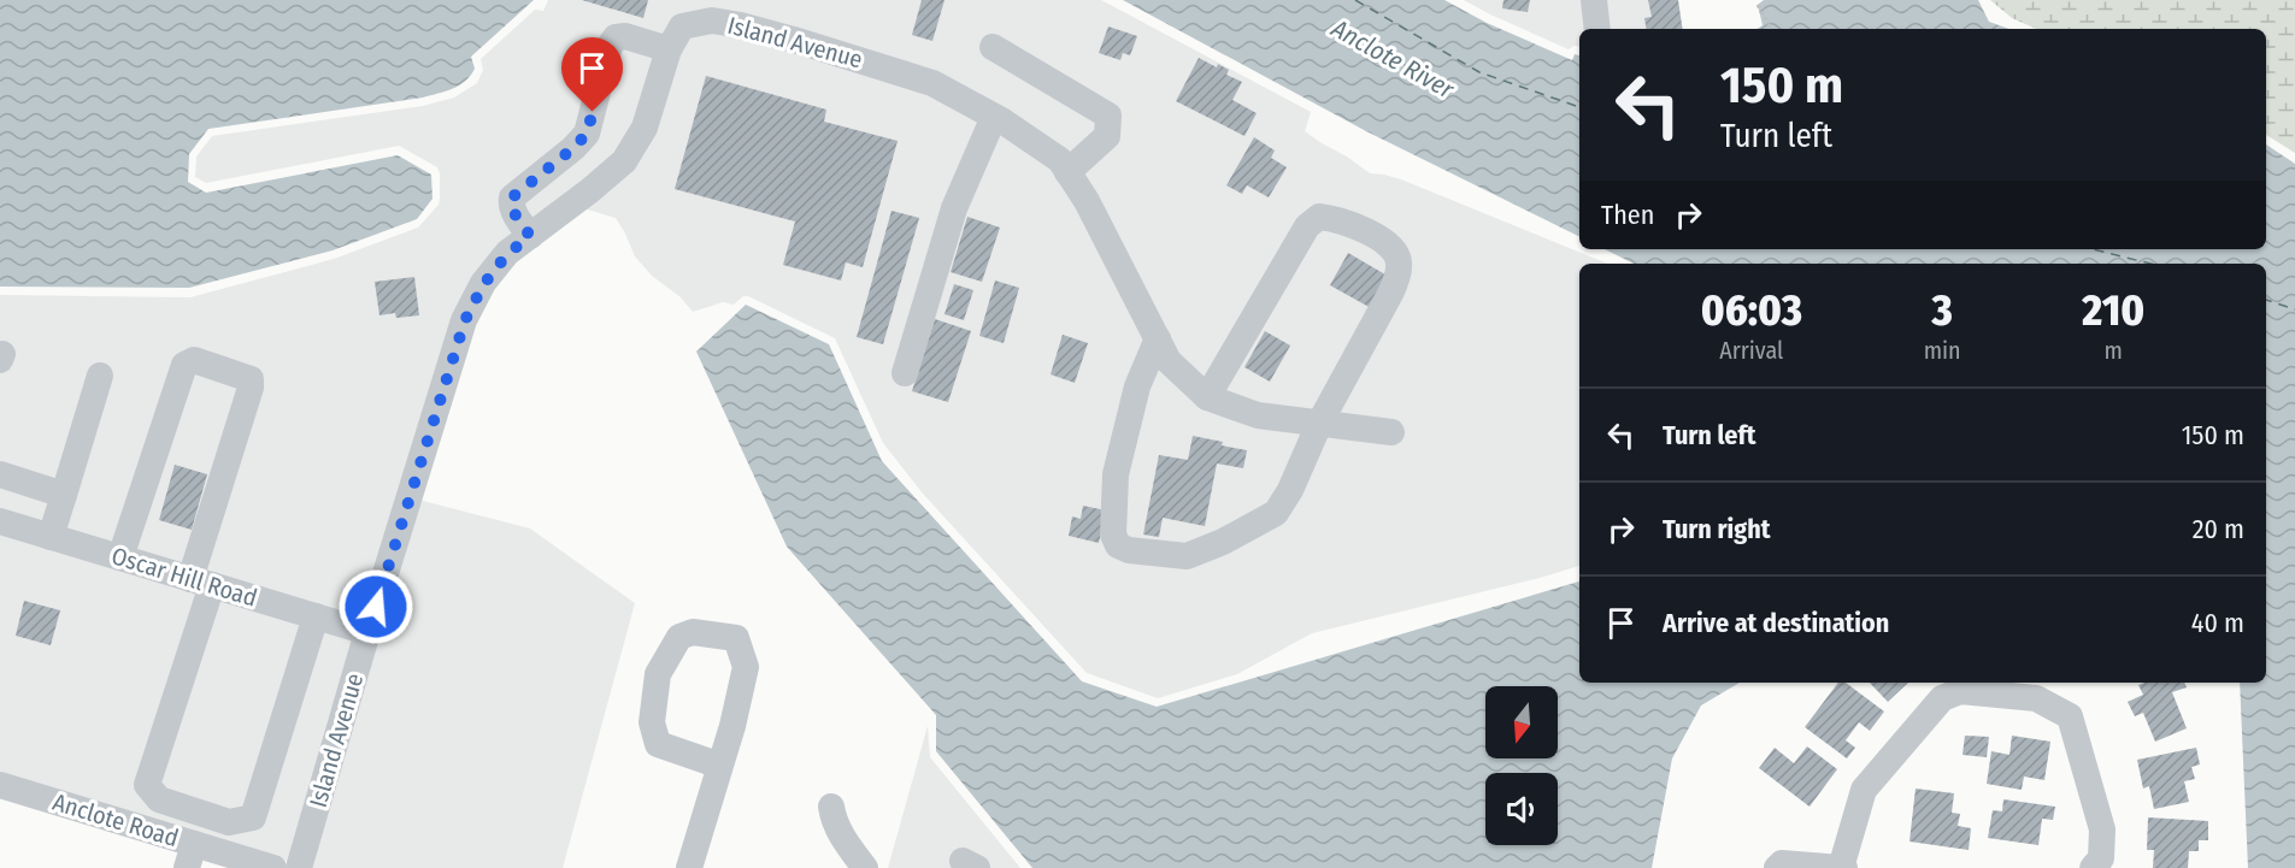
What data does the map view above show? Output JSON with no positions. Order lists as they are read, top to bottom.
{
  "streets": {
    "street": ["Island Avenue", "Oscar Hill Road", "Anclote Road"]
  },
  "crossings": [
    ["Island Avenue", "Oscar Hill Road"]
  ],
  "water": ["Anclote River"],
  "north": "bottom",
  "page": {
    "turn": ["150 m", "Turn left"],
    "then": "Then",
    "eta": [
      "06:03",
      "Arrival",
      "3",
      "min",
      "210",
      "m"
    ],
    "list": [
      {
        "name": "Turn left",
        "value": "150 m"
      },
      {
        "name": "Turn right",
        "value": "20 m"
      },
      {
        "name": "Arrive at destination",
        "value": "40 m"
      }
    ]
  }
}
